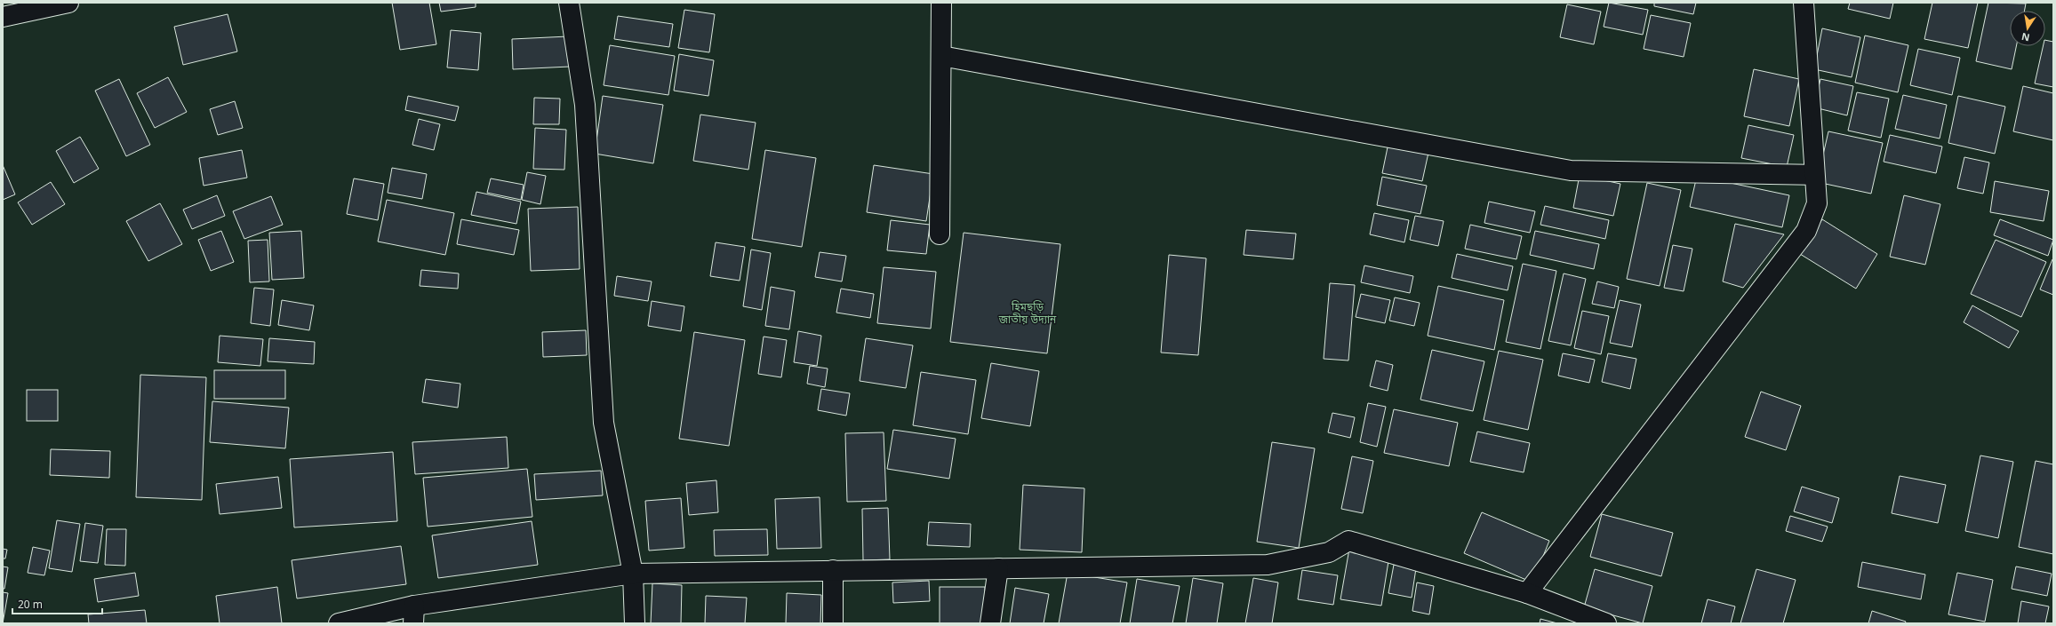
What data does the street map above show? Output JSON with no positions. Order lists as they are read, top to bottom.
{
  "parks": ["হিমছড়ি জাতীয় উদ্যান"],
  "scale_bar": "20 m",
  "north": "bottom"
}
